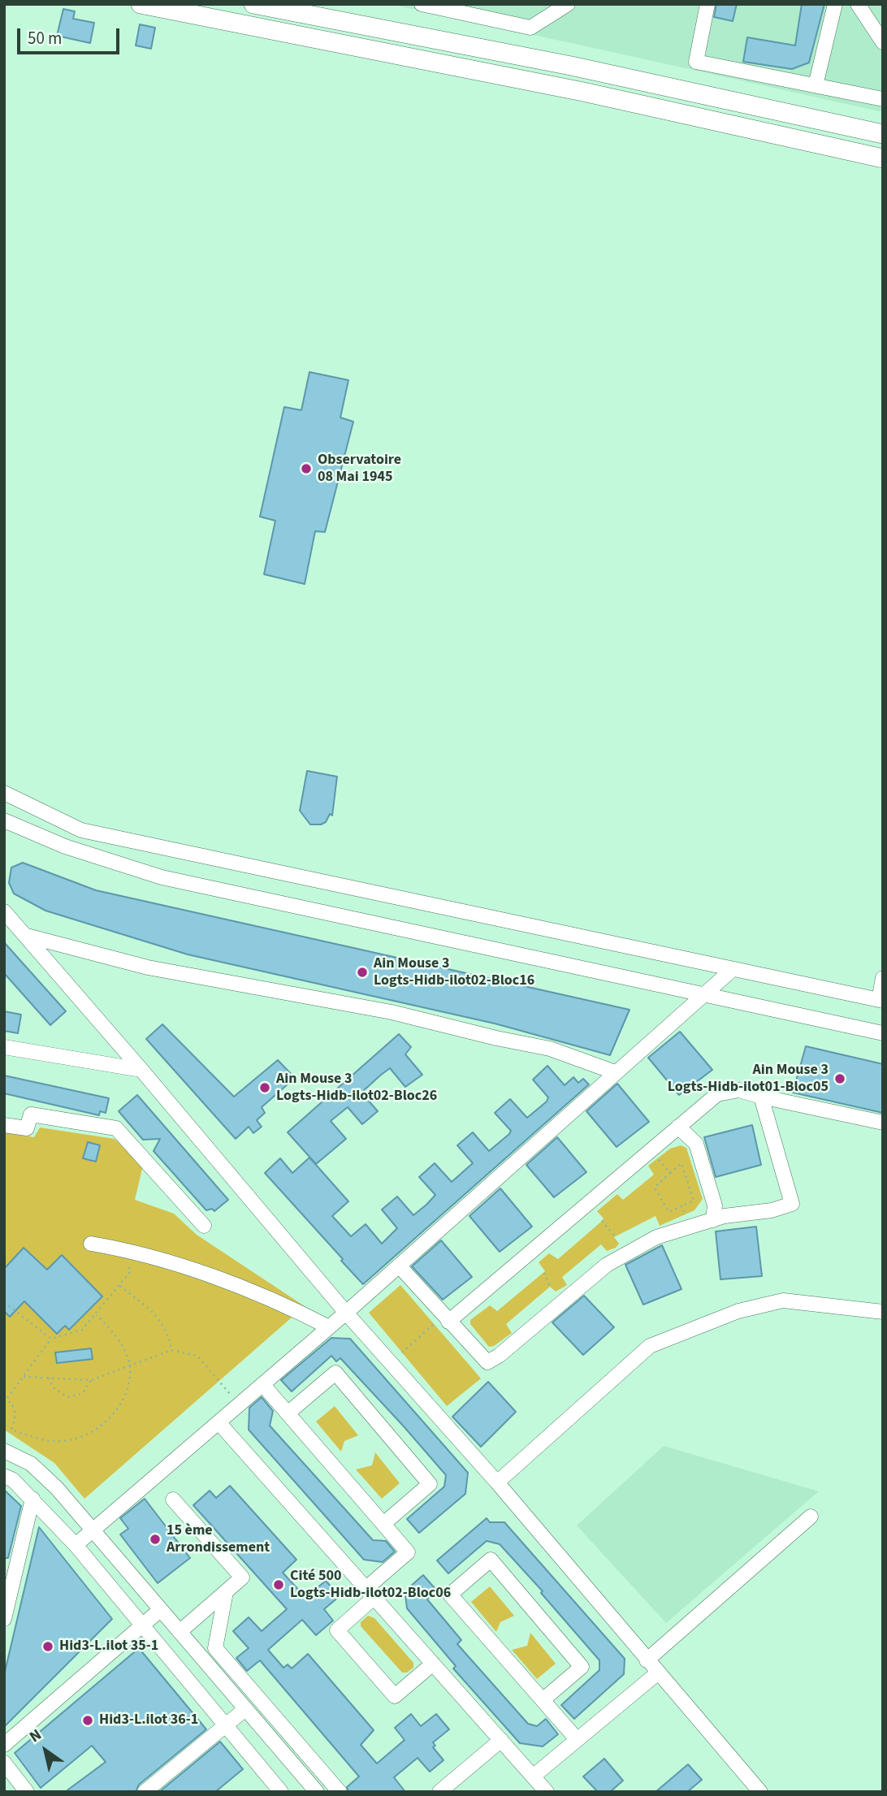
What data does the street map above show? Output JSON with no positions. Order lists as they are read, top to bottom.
{
  "places": [
    "Observatoire 08 Mai 1945",
    "Ain Mouse 3 Logts-Hidb-ilot02-Bloc16",
    "Ain Mouse 3 Logts-Hidb-ilot01-Bloc05",
    "Ain Mouse 3 Logts-Hidb-ilot02-Bloc26",
    "15 ème Arrondissement",
    "Cité 500 Logts-Hidb-ilot02-Bloc06",
    "Hid3-L.ilot 35-1",
    "Hid3-L.ilot 36-1"
  ],
  "scale_bar": "50 m",
  "north": "top left"
}
